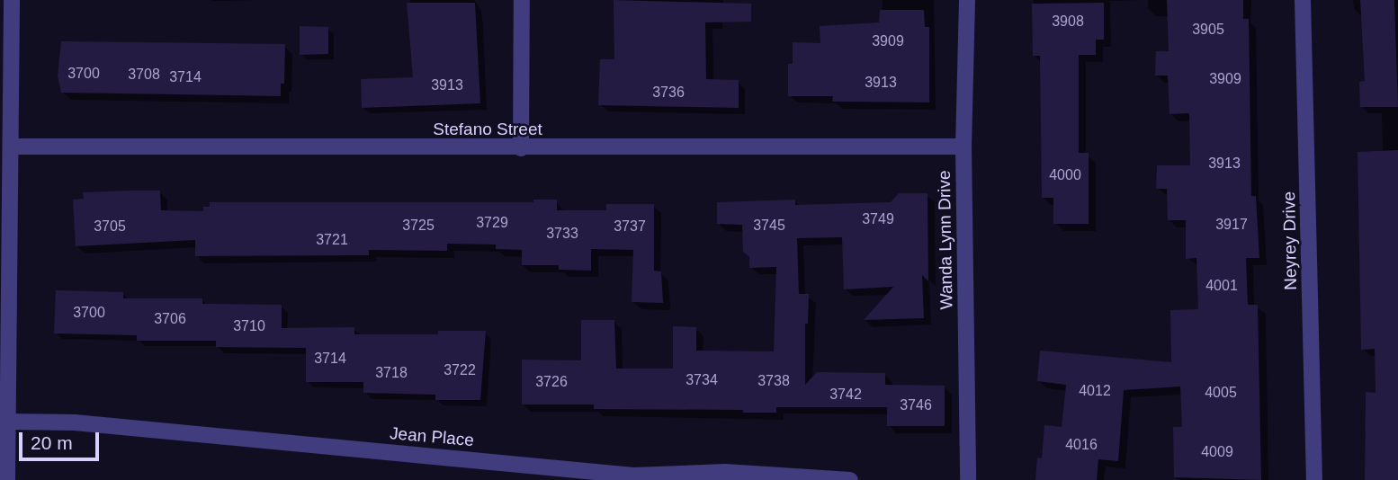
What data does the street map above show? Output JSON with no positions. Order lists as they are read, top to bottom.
{
  "streets": {
    "street": [
      "Stefano Street",
      "Wanda Lynn Drive",
      "Neyrey Drive",
      "Jean Place"
    ]
  },
  "crossings": [
    ["Stefano Street", "Wanda Lynn Drive"]
  ],
  "house_numbers": [
    "3908",
    "3905",
    "3909",
    "3700",
    "3708",
    "3714",
    "3909",
    "3913",
    "3913",
    "3736",
    "3913",
    "4000",
    "3749",
    "3729",
    "3917",
    "3725",
    "3745",
    "3705",
    "3737",
    "3733",
    "3721",
    "4001",
    "3700",
    "3706",
    "3710",
    "3714",
    "3722",
    "3718",
    "3734",
    "3738",
    "3726",
    "4012",
    "4005",
    "3742",
    "3746",
    "4016",
    "4009"
  ],
  "scale_bar": "20 m"
}
